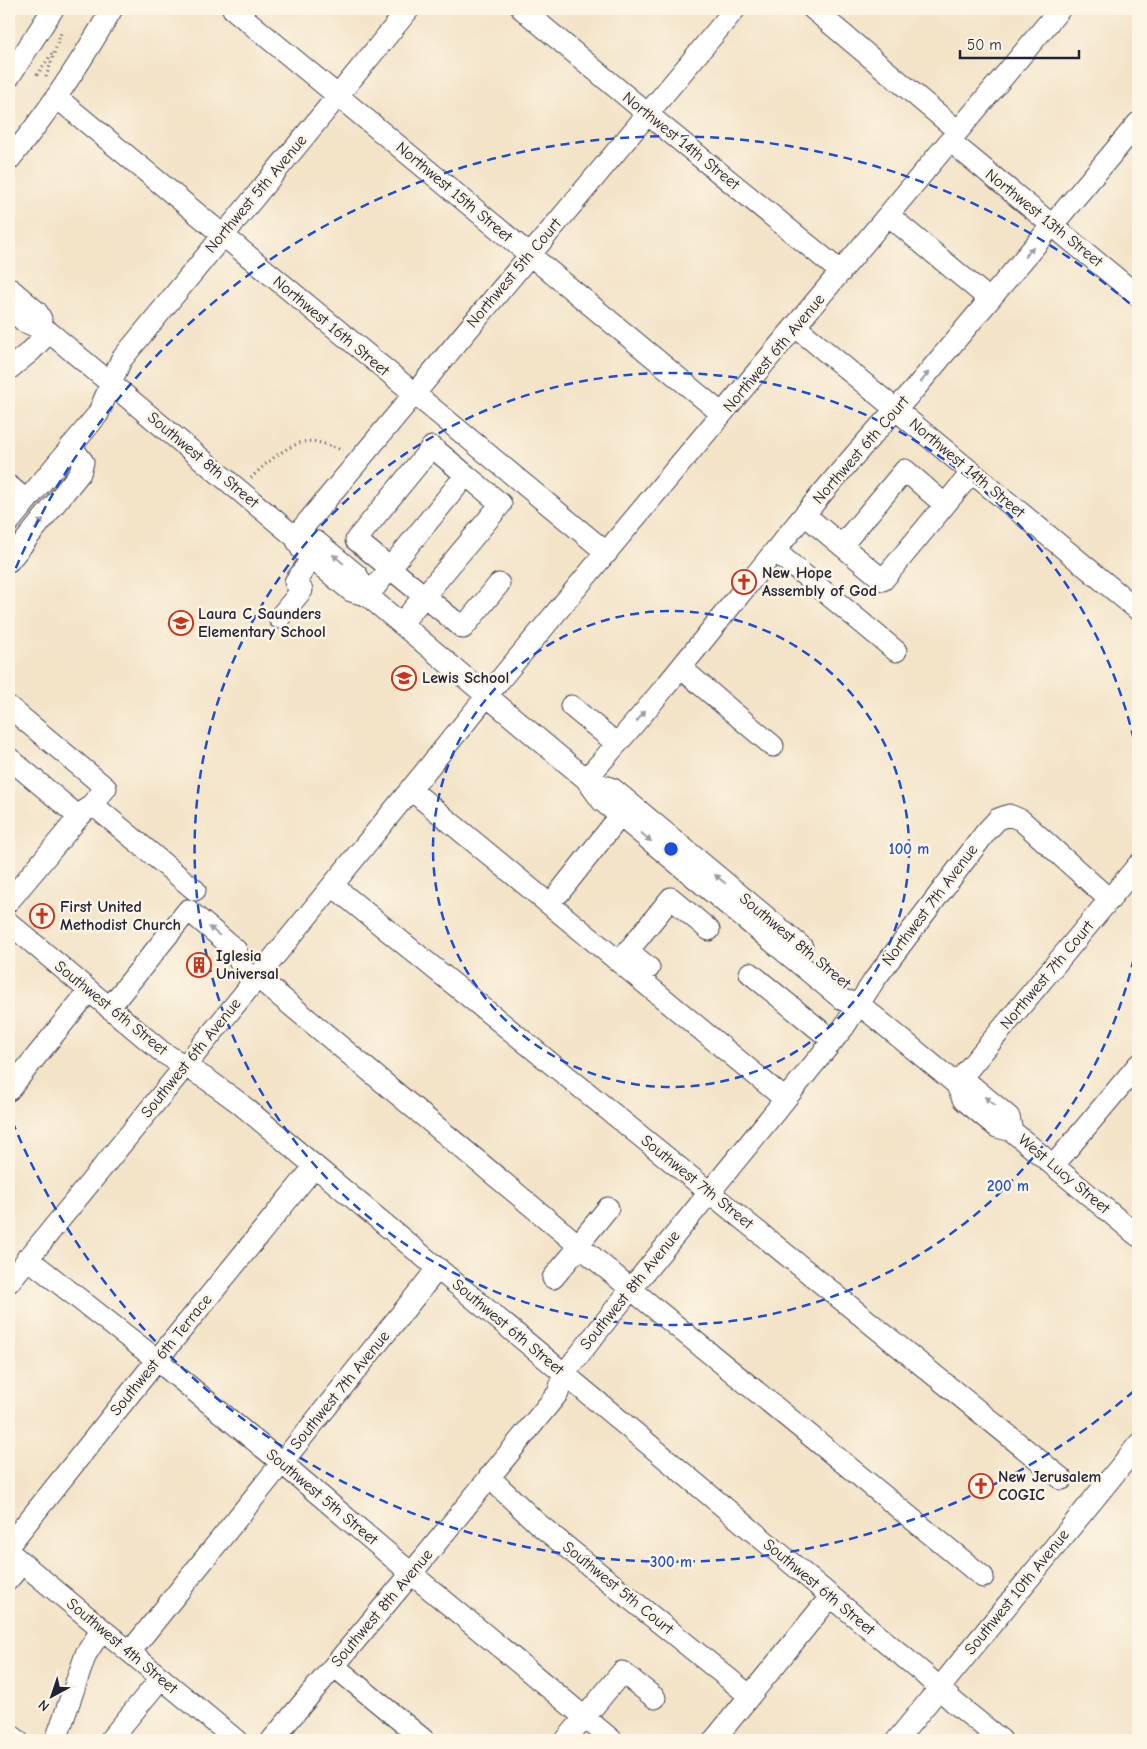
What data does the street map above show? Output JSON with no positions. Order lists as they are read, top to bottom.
{
  "streets": {
    "street": [
      "Northwest 14th Street",
      "Northwest 15th Street",
      "Northwest 5th Avenue",
      "Northwest 13th Street",
      "Northwest 5th Court",
      "Northwest 16th Street",
      "Northwest 6th Avenue",
      "Northwest 6th Court",
      "Southwest 8th Street",
      "Northwest 7th Avenue",
      "Northwest 7th Court",
      "Southwest 6th Street",
      "Southwest 6th Avenue",
      "West Lucy Street",
      "Southwest 7th Street",
      "Southwest 8th Avenue",
      "Southwest 6th Terrace",
      "Southwest 7th Avenue",
      "Southwest 5th Street",
      "Southwest 5th Court",
      "Southwest 10th Avenue",
      "Southwest 4th Street"
    ]
  },
  "crossings": [
    ["Northwest 14th Street", "Northwest 5th Court"],
    ["Northwest 14th Street", "Northwest 6th Avenue"],
    ["Northwest 14th Street", "Northwest 6th Court"],
    ["Northwest 15th Street", "Northwest 5th Avenue"],
    ["Northwest 15th Street", "Northwest 5th Court"],
    ["Northwest 15th Street", "Northwest 6th Avenue"],
    ["Northwest 5th Avenue", "Northwest 16th Street"],
    ["Northwest 5th Avenue", "Southwest 8th Street"],
    ["Northwest 13th Street", "Northwest 6th Avenue"],
    ["Northwest 13th Street", "Northwest 6th Court"],
    ["Northwest 5th Court", "Northwest 16th Street"],
    ["Northwest 5th Court", "Southwest 8th Street"],
    ["Northwest 16th Street", "Northwest 6th Avenue"],
    ["Northwest 6th Avenue", "Southwest 8th Street"],
    ["Northwest 6th Avenue", "Southwest 6th Avenue"],
    ["Northwest 6th Court", "Southwest 8th Street"],
    ["Southwest 8th Street", "Northwest 7th Avenue"],
    ["Southwest 8th Street", "Southwest 6th Avenue"],
    ["Southwest 8th Street", "West Lucy Street"],
    ["Southwest 8th Street", "Southwest 8th Avenue"],
    ["Northwest 7th Avenue", "Northwest 7th Court"],
    ["Northwest 7th Avenue", "West Lucy Street"],
    ["Northwest 7th Avenue", "Southwest 8th Avenue"],
    ["Northwest 7th Court", "West Lucy Street"],
    ["Southwest 6th Street", "Southwest 6th Avenue"],
    ["Southwest 6th Street", "Southwest 8th Avenue"],
    ["Southwest 6th Street", "Southwest 6th Terrace"],
    ["Southwest 6th Street", "Southwest 7th Avenue"],
    ["Southwest 6th Street", "Southwest 10th Avenue"],
    ["Southwest 6th Avenue", "Southwest 7th Street"],
    ["Southwest 6th Avenue", "Southwest 5th Street"],
    ["West Lucy Street", "Southwest 8th Avenue"],
    ["Southwest 7th Street", "Southwest 8th Avenue"],
    ["Southwest 8th Avenue", "Southwest 5th Street"],
    ["Southwest 8th Avenue", "Southwest 5th Court"],
    ["Southwest 6th Terrace", "Southwest 5th Street"],
    ["Southwest 7th Avenue", "Southwest 5th Street"],
    ["Southwest 7th Avenue", "Southwest 4th Street"]
  ],
  "one_way": ["Northwest 6th Court"],
  "places": {
    "church": ["New Hope Assembly of God", "First United Methodist Church", "New Jerusalem COGIC"],
    "school or university": ["Laura C Saunders Elementary School", "Lewis School"],
    "building": ["Iglesia Universal"]
  },
  "scale_bar": "50 m",
  "north": "bottom left",
  "rings": ["100 m", "200 m", "300 m"]
}
